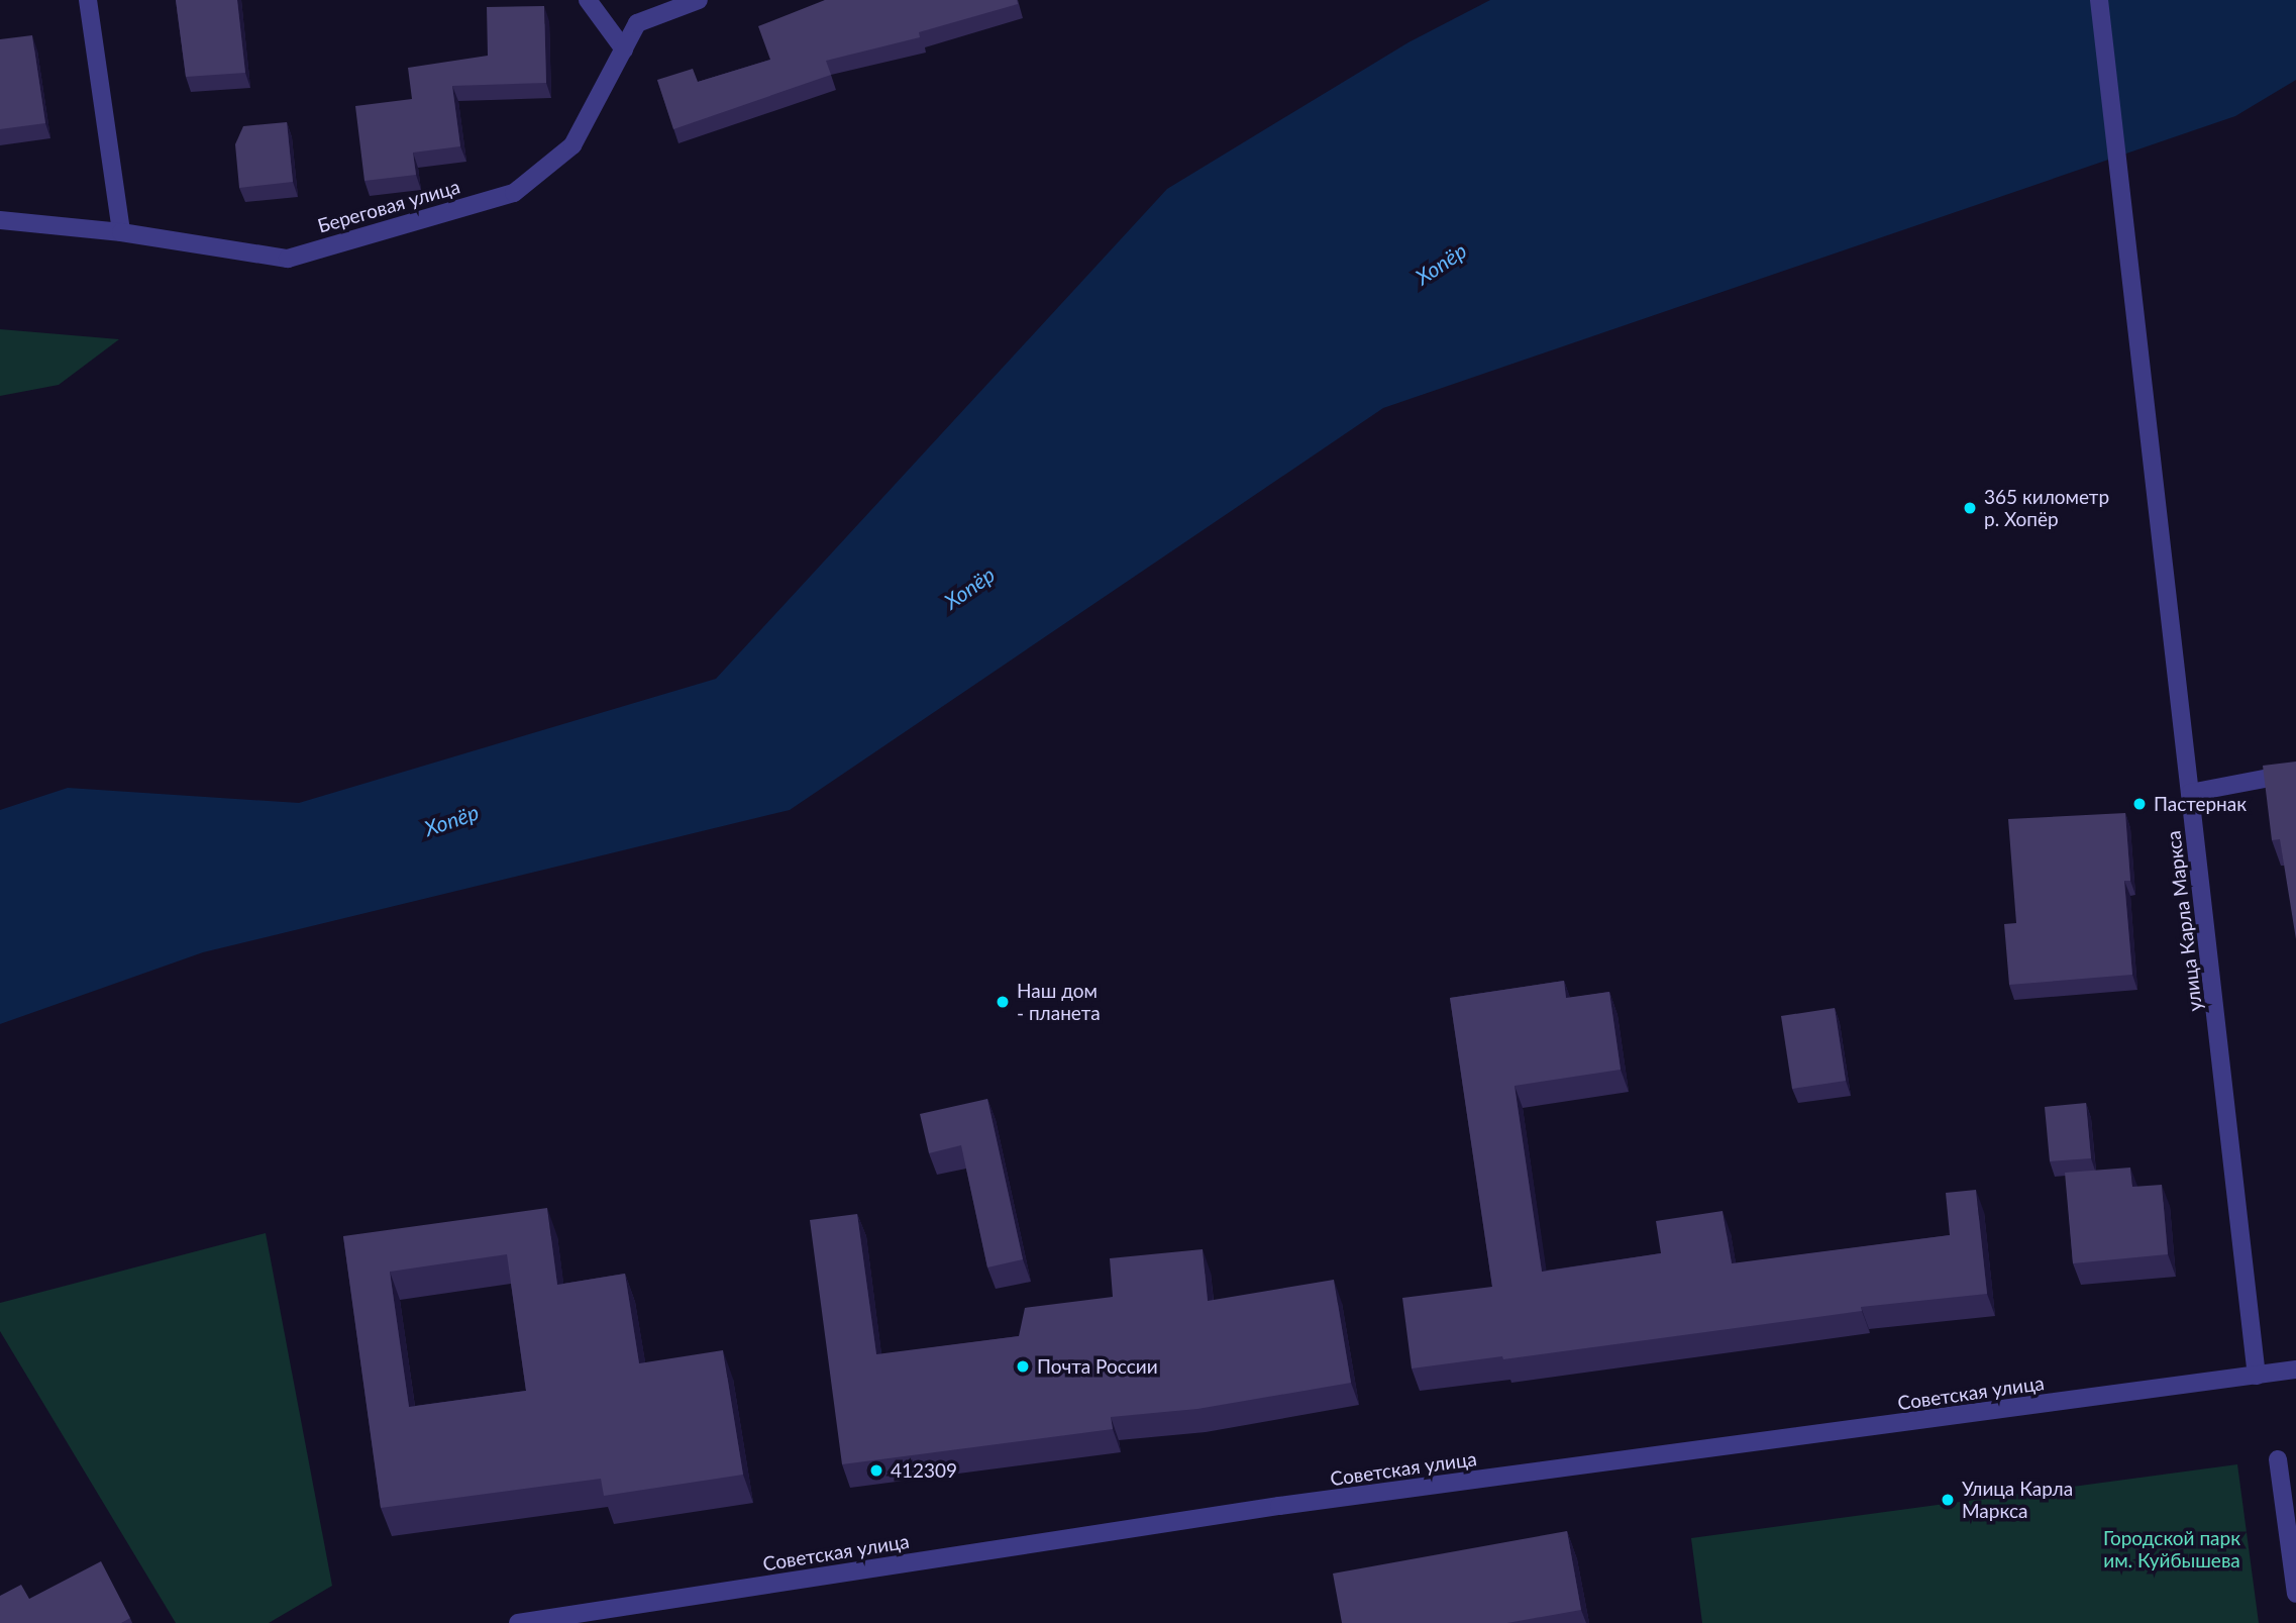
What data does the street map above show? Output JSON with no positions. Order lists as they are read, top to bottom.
{
  "streets": {
    "street": ["Береговая улица", "улица Карла Маркса", "Советская улица"]
  },
  "crossings": [
    ["улица Карла Маркса", "Советская улица"]
  ],
  "water": ["Хопёр"],
  "parks": ["Городской парк им. Куйбышева"],
  "places": [
    "365 километр р. Хопёр",
    "Пастернак",
    "Наш дом - планета",
    "Почта России",
    "412309",
    "Улица Карла Маркса"
  ]
}
